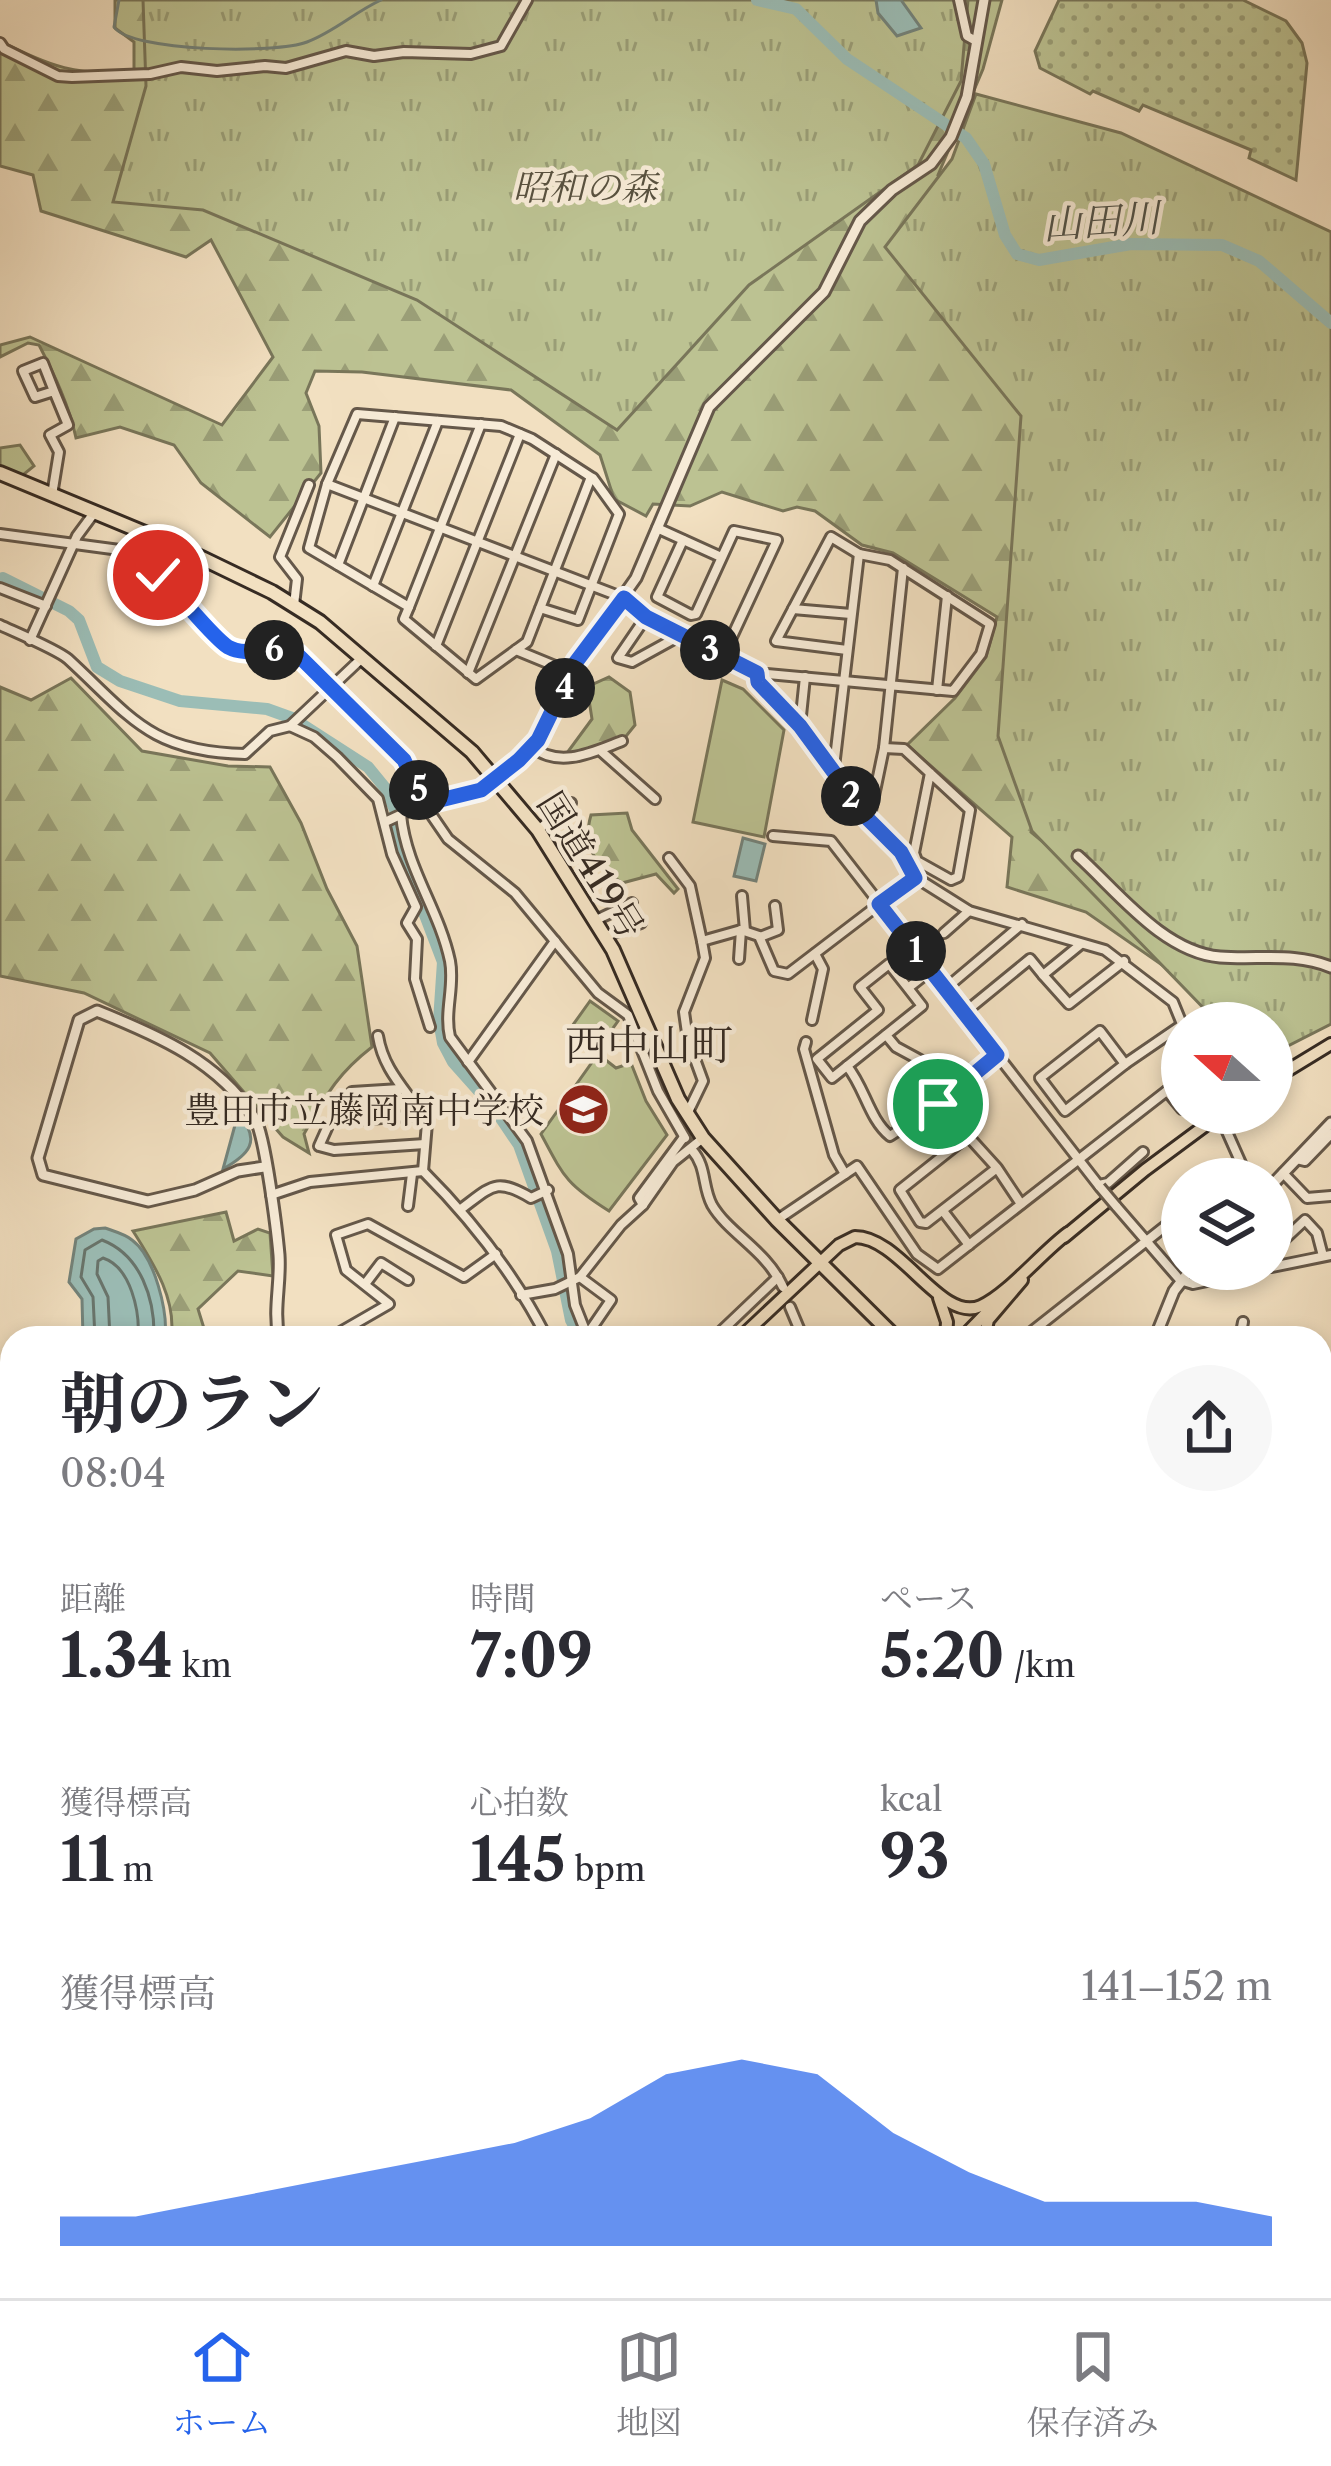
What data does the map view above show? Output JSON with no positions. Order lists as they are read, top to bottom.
{
  "streets": {
    "highway": ["国道419号"]
  },
  "districts": ["西中山町"],
  "water": ["山田川"],
  "parks": ["昭和の森"],
  "places": {
    "school or university": ["豊田市立藤岡南中学校"]
  },
  "north": "left",
  "page": {
    "pins": [
      "3",
      "6",
      "4",
      "5",
      "2",
      "1"
    ],
    "heading": ["朝のラン", "08:04"],
    "stats": [
      ["距離", "1.34 km"],
      ["時間", "7:09"],
      ["ペース", "5:20 /km"],
      ["獲得標高", "11 m"],
      ["心拍数", "145 bpm"],
      ["kcal", "93"]
    ],
    "chart": ["獲得標高", "141–152 m"],
    "tabs": ["ホーム", "地図", "保存済み"]
  }
}
